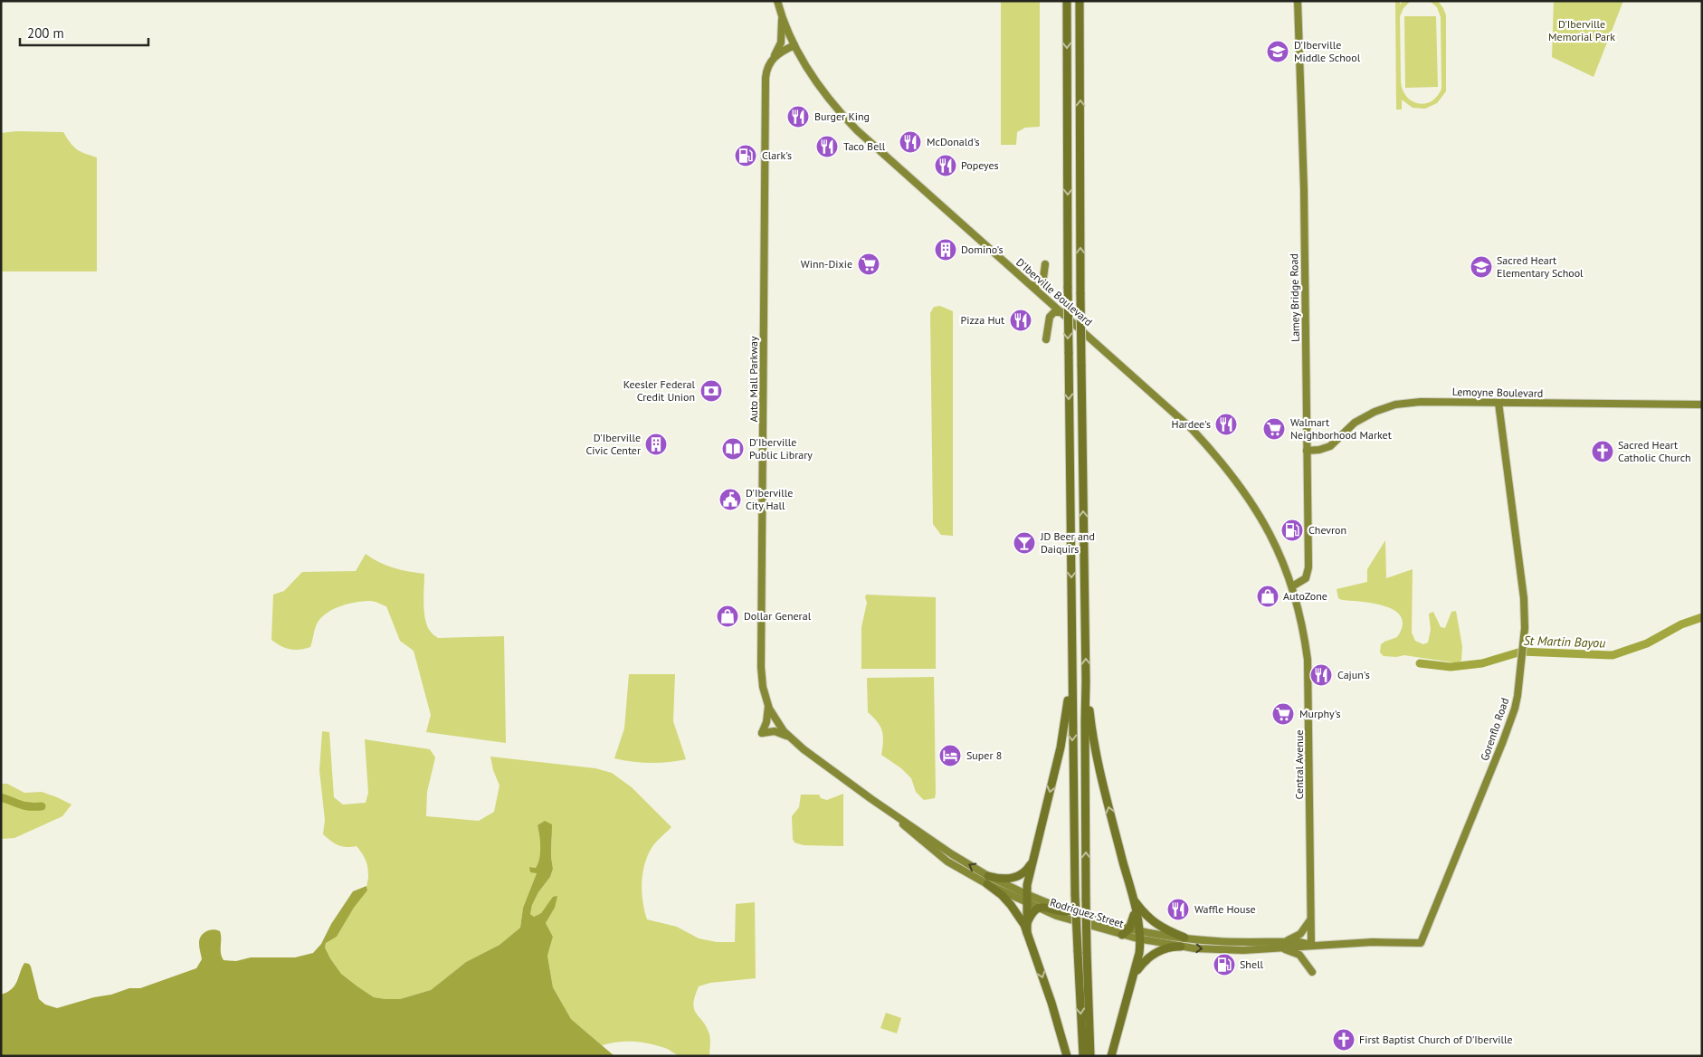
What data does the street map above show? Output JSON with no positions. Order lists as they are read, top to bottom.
{
  "streets": {
    "main road": [
      "D'Iberville Boulevard",
      "Lamey Bridge Road",
      "Auto Mall Parkway",
      "Lemoyne Boulevard",
      "Gorenflo Road",
      "Central Avenue",
      "Rodriguez Street"
    ]
  },
  "crossings": [
    ["D'Iberville Boulevard", "Auto Mall Parkway"],
    ["D'Iberville Boulevard", "Central Avenue"],
    ["Lamey Bridge Road", "Lemoyne Boulevard"],
    ["Lamey Bridge Road", "Central Avenue"],
    ["Auto Mall Parkway", "Rodriguez Street"],
    ["Lemoyne Boulevard", "Gorenflo Road"],
    ["Gorenflo Road", "Rodriguez Street"],
    ["Central Avenue", "Rodriguez Street"]
  ],
  "water": ["St Martin Bayou"],
  "parks": ["D'Iberville Memorial Park"],
  "places": {
    "school or university": ["D'Iberville Middle School", "Sacred Heart Elementary School"],
    "restaurant": [
      "Burger King",
      "McDonald's",
      "Taco Bell",
      "Popeyes",
      "Pizza Hut",
      "Hardee's",
      "Cajun's",
      "Waffle House"
    ],
    "fuel station": ["Clark's", "Chevron", "Shell"],
    "building": ["Domino's", "D'Iberville Civic Center"],
    "supermarket": ["Winn-Dixie", "Walmart Neighborhood Market", "Murphy's"],
    "bank": ["Keesler Federal Credit Union"],
    "library": ["D'Iberville Public Library"],
    "church": ["Sacred Heart Catholic Church", "First Baptist Church of D'Iberville"],
    "public building": ["D'Iberville City Hall"],
    "bar": ["JD Beer and Daiquirs"],
    "shop": ["AutoZone", "Dollar General"],
    "hotel": ["Super 8"]
  },
  "scale_bar": "200 m"
}
